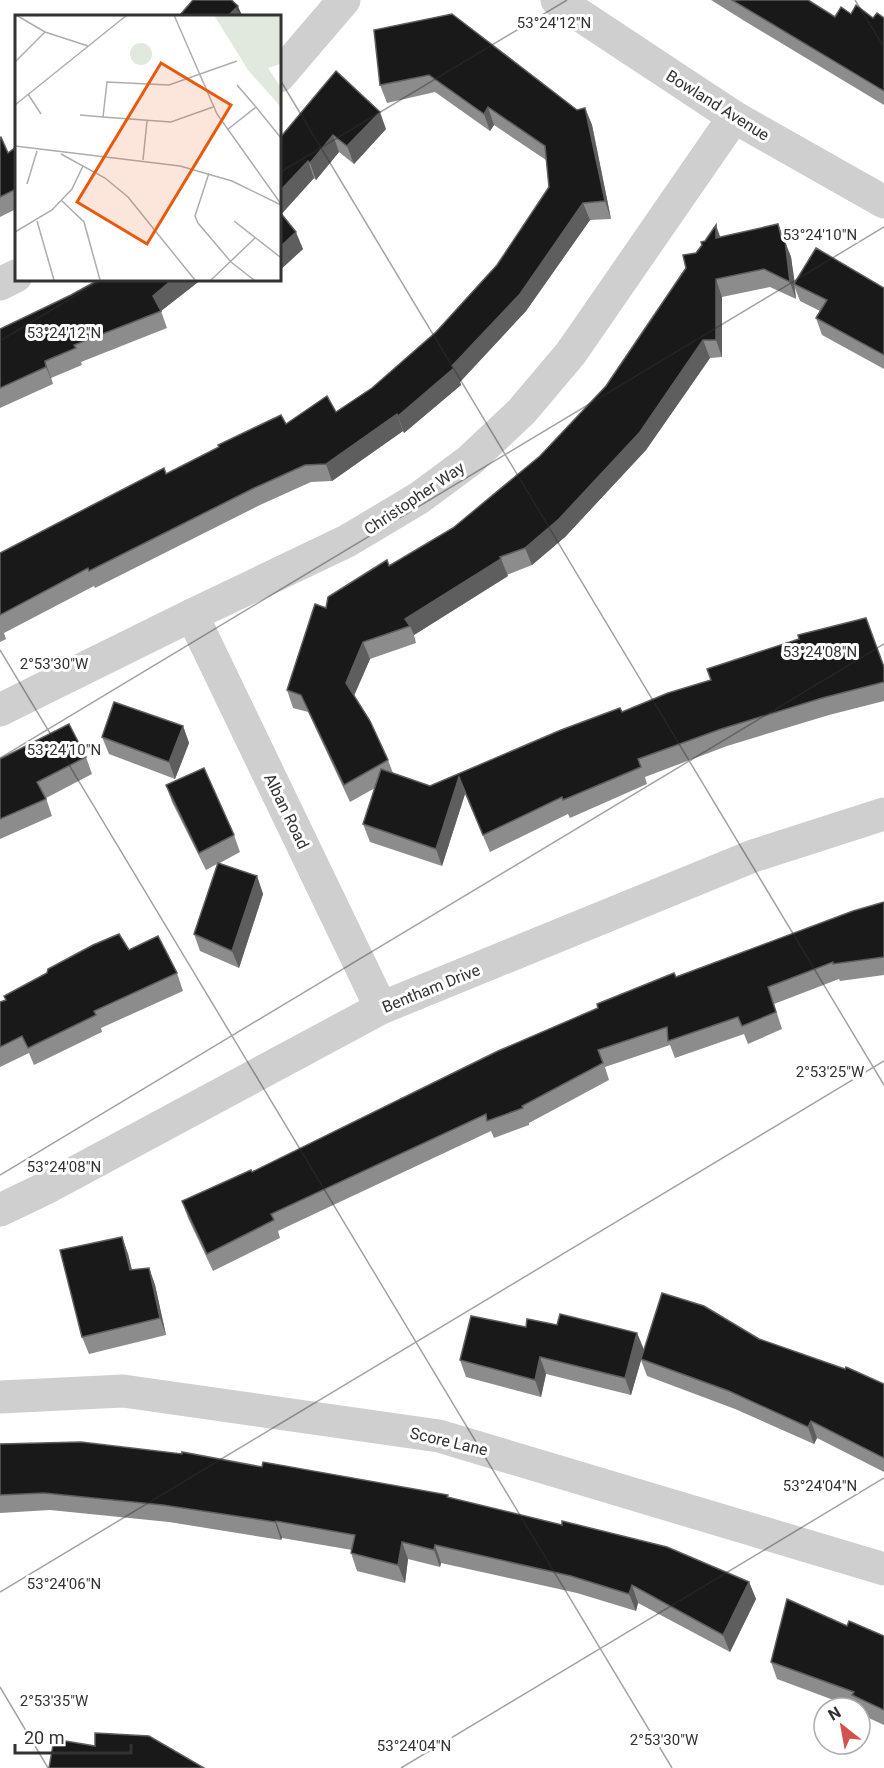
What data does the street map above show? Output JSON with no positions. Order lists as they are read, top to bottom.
{
  "streets": {
    "street": [
      "Bowland Avenue",
      "Christopher Way",
      "Alban Road",
      "Bentham Drive",
      "Score Lane"
    ]
  },
  "crossings": [
    ["Bowland Avenue", "Christopher Way"],
    ["Christopher Way", "Alban Road"],
    ["Alban Road", "Bentham Drive"]
  ],
  "scale_bar": "20 m",
  "north": "top left",
  "coordinates": [
    "53°24'12\"N",
    "53°24'10\"N",
    "53°24'08\"N",
    "2°53'30\"W",
    "2°53'25\"W",
    "53°24'04\"N",
    "53°24'06\"N",
    "2°53'35\"W"
  ]
}
